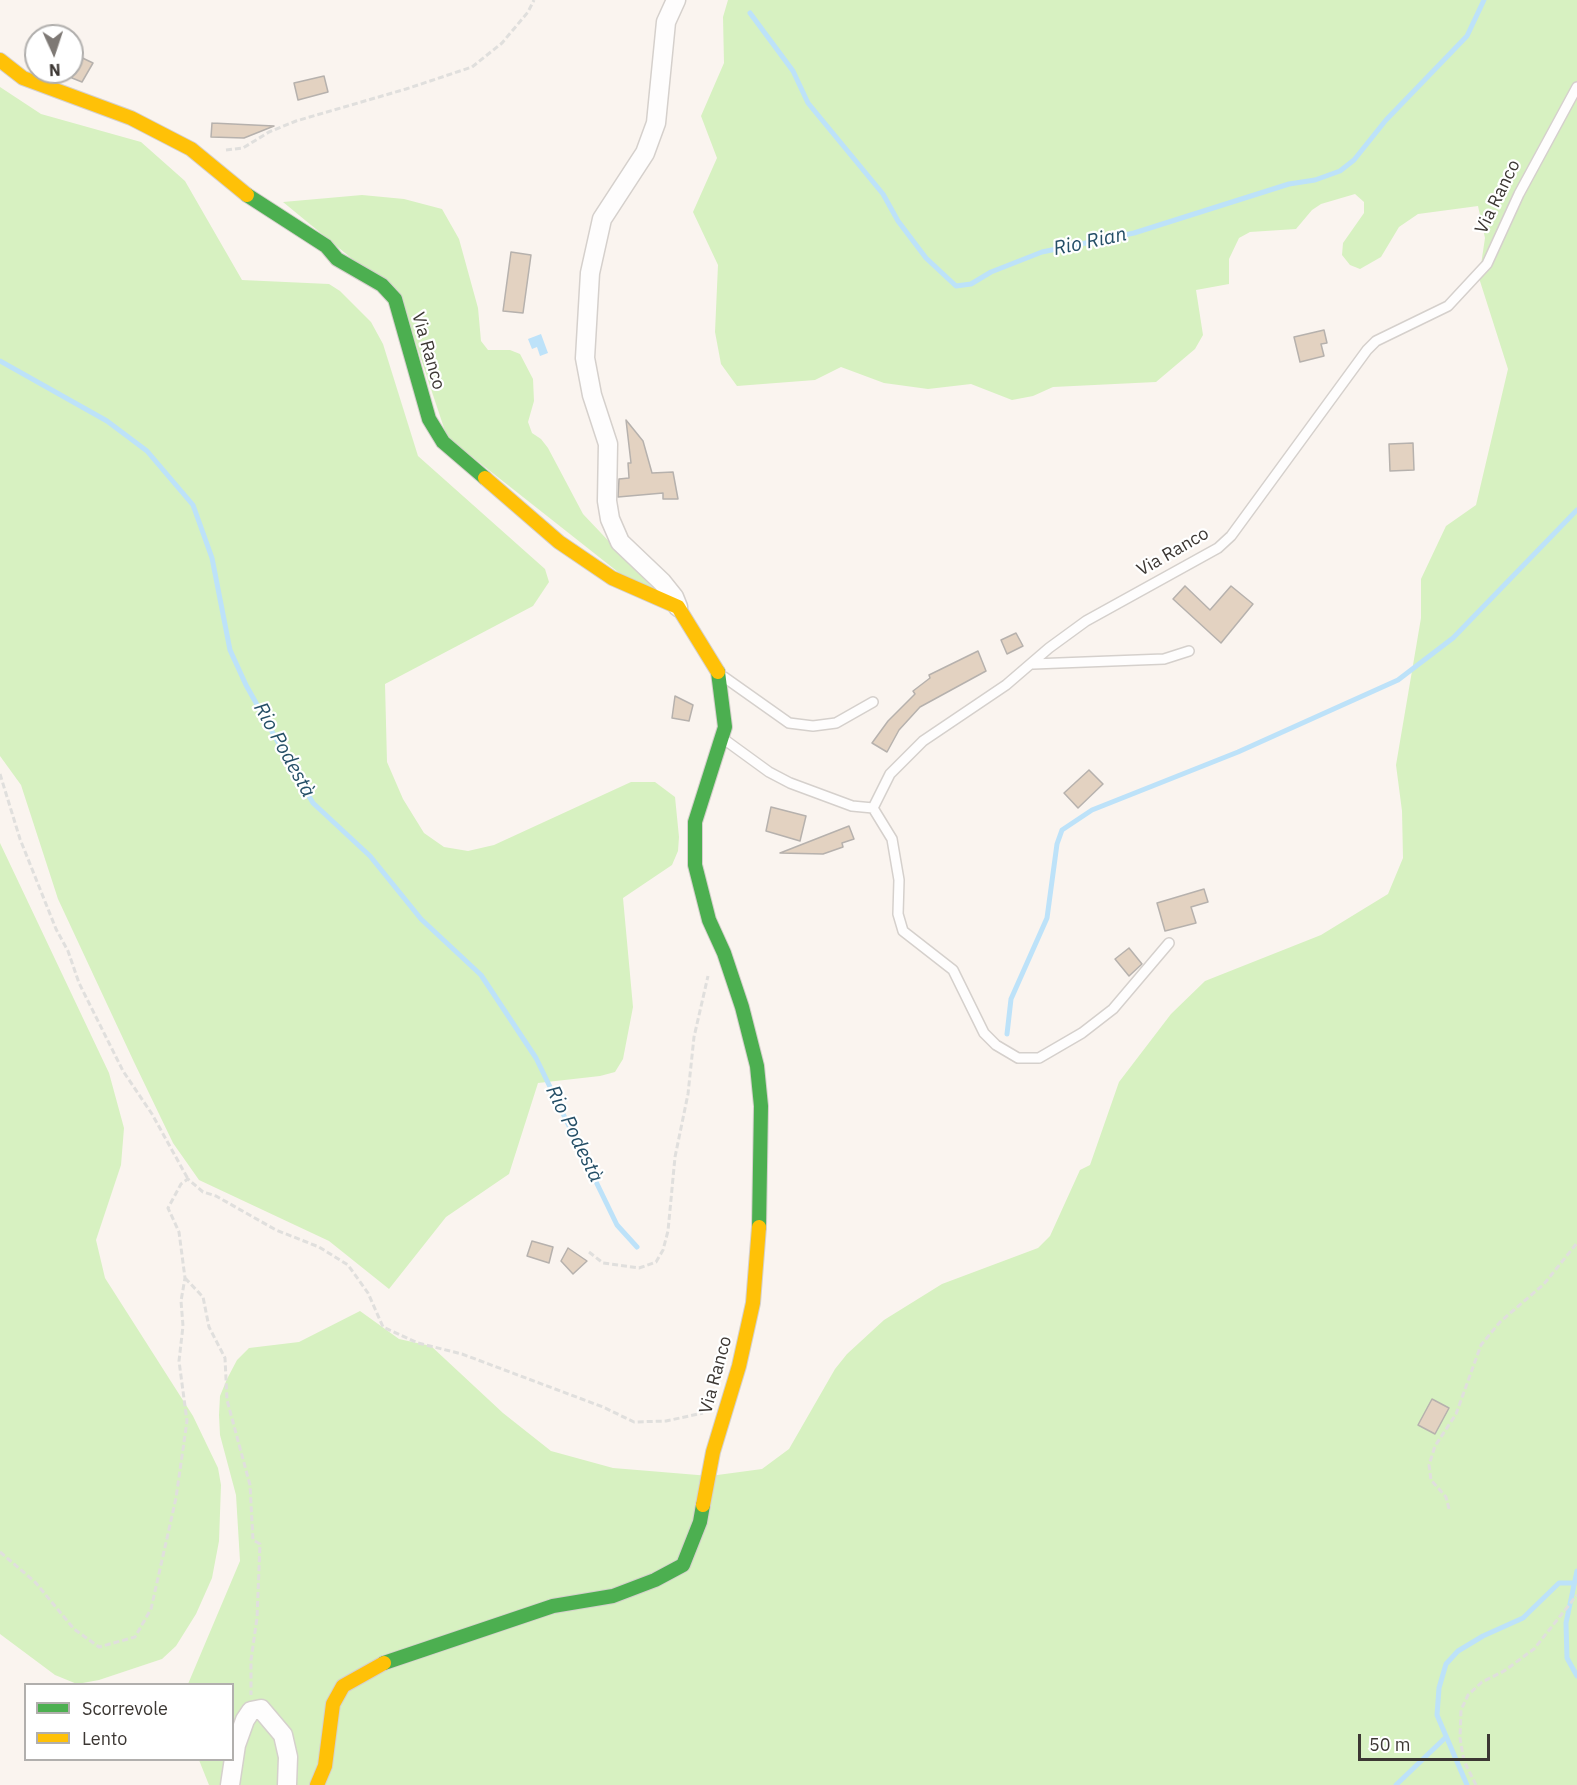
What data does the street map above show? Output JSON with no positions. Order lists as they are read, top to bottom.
{
  "streets": {
    "street": ["Via Ranco"]
  },
  "water": ["Rio Rian", "Rio Podestà"],
  "legend": ["Scorrevole", "Lento"],
  "scale_bar": "50 m",
  "north": "bottom"
}
